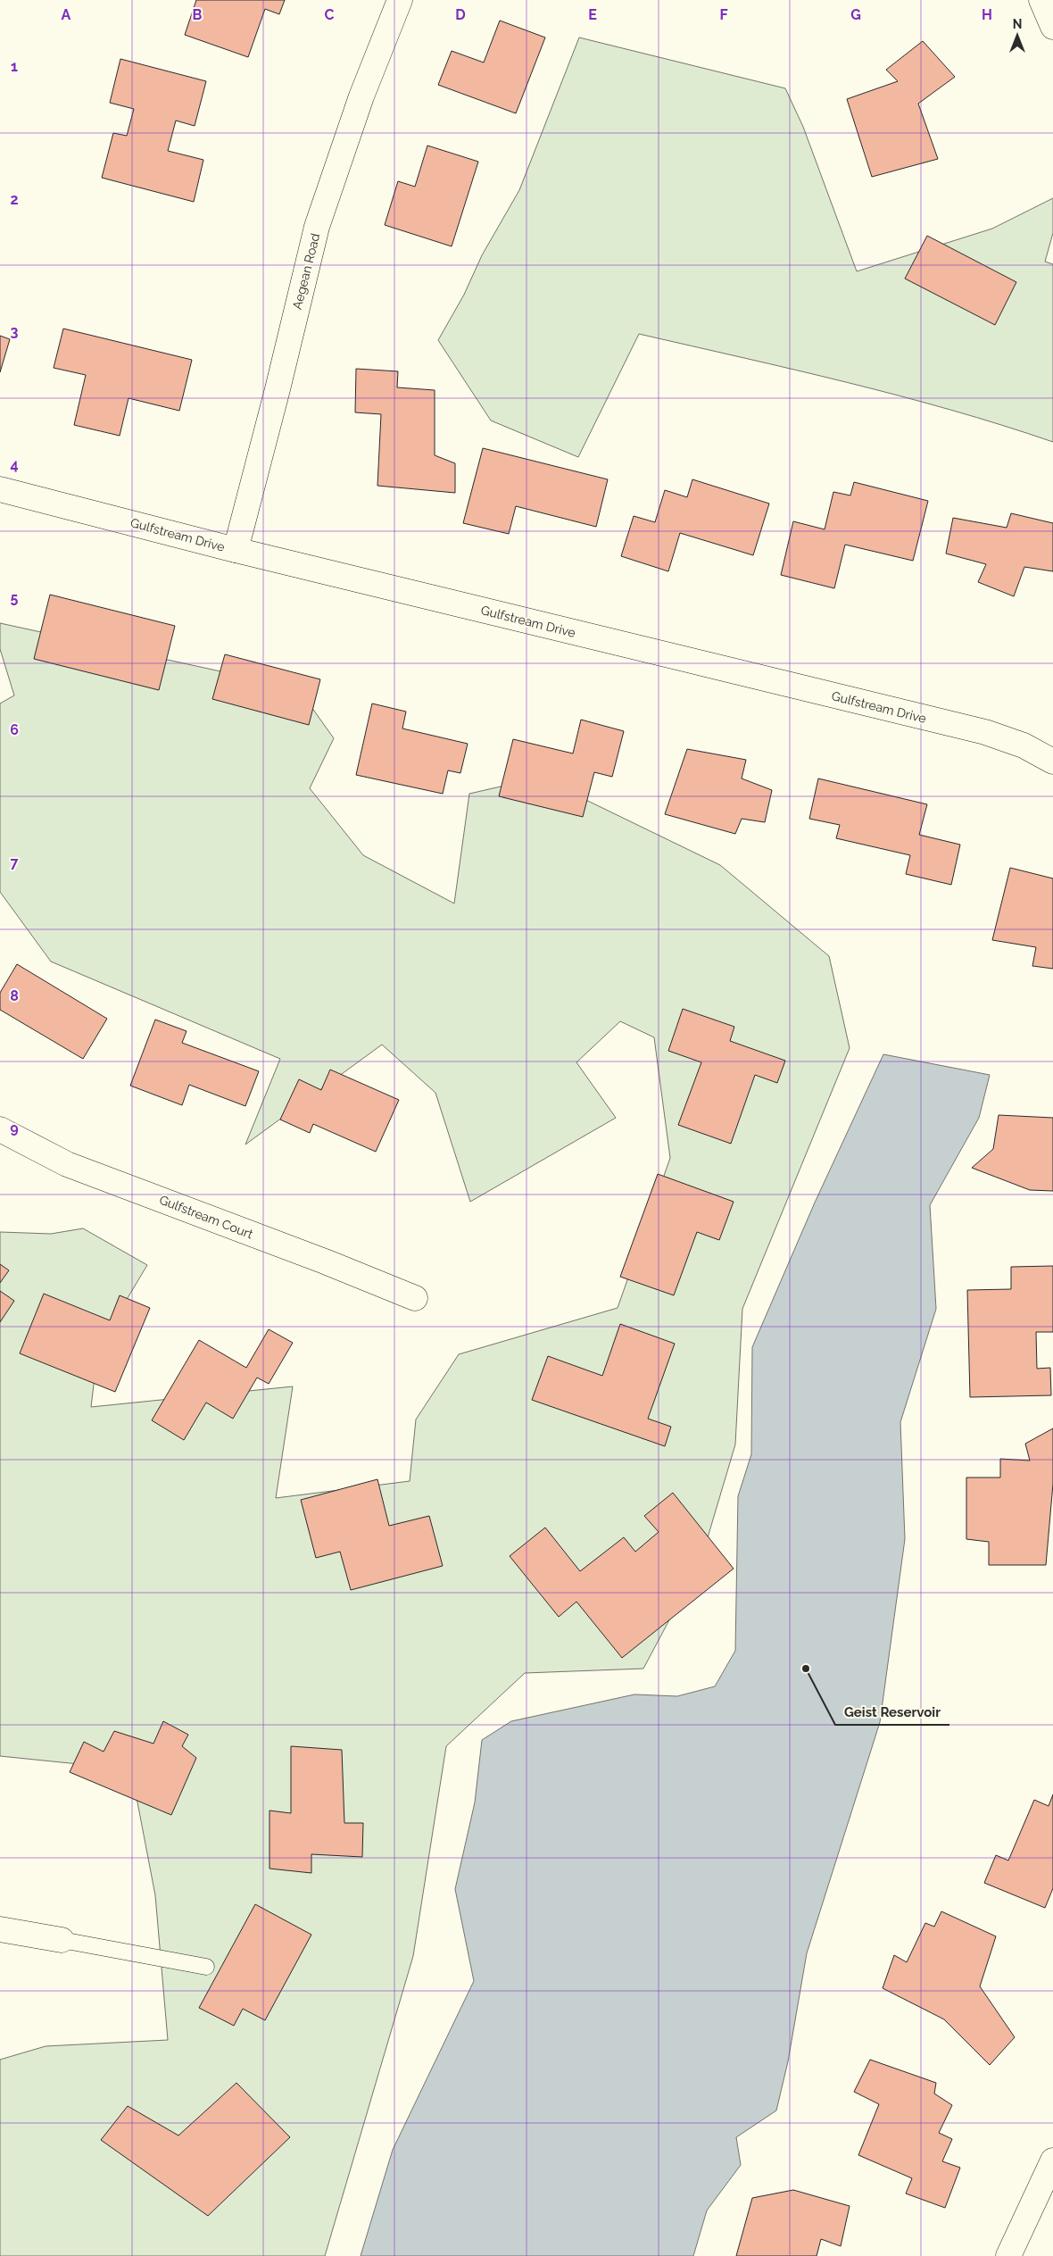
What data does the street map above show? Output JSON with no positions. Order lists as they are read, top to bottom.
{
  "streets": {
    "street": ["Aegean Road", "Gulfstream Drive", "Gulfstream Court"]
  },
  "crossings": [
    ["Aegean Road", "Gulfstream Drive"]
  ],
  "places": ["Geist Reservoir"],
  "north": "top",
  "grid": {
    "columns": [
      "A",
      "B",
      "C",
      "D",
      "E",
      "F",
      "G",
      "H"
    ],
    "rows": [
      "1",
      "2",
      "3",
      "4",
      "5",
      "6",
      "7",
      "8",
      "9"
    ]
  }
}
